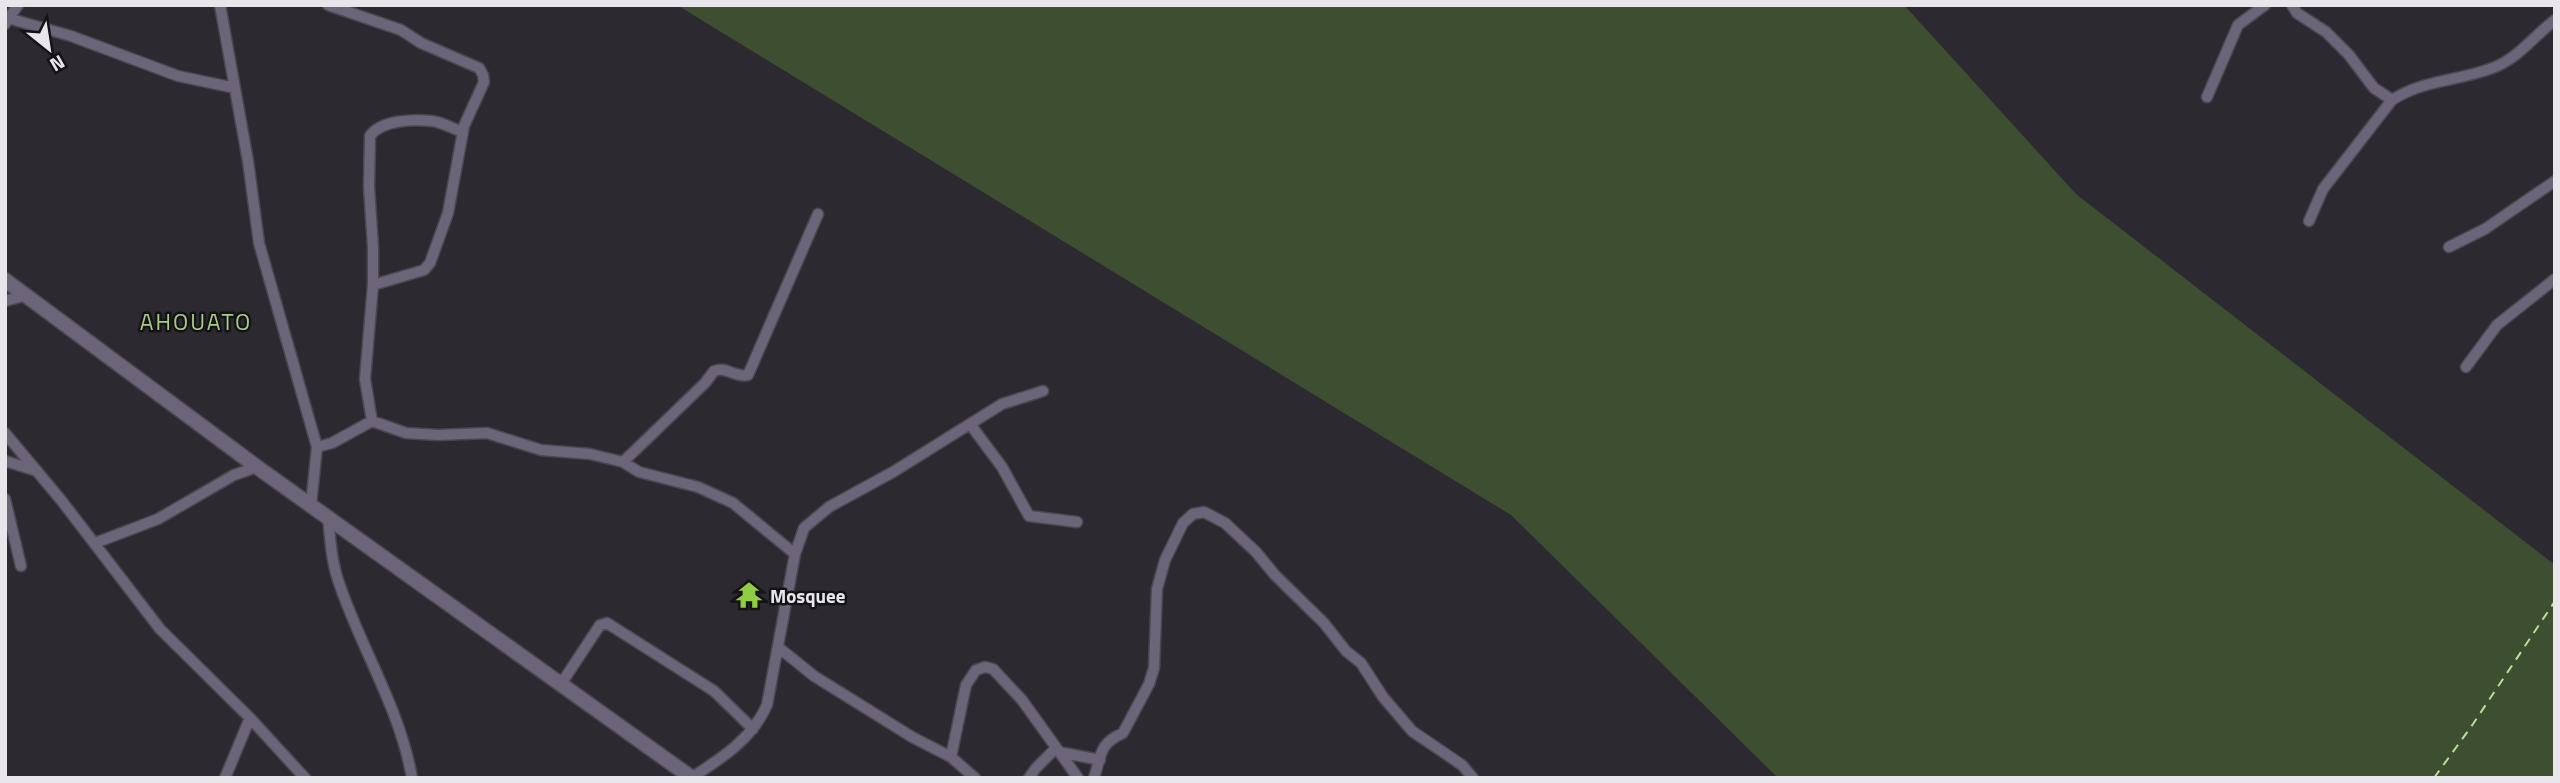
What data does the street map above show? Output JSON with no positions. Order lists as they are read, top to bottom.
{
  "districts": ["AHOUATO"],
  "places": {
    "temple": ["Mosquee"]
  },
  "north": "bottom right"
}
